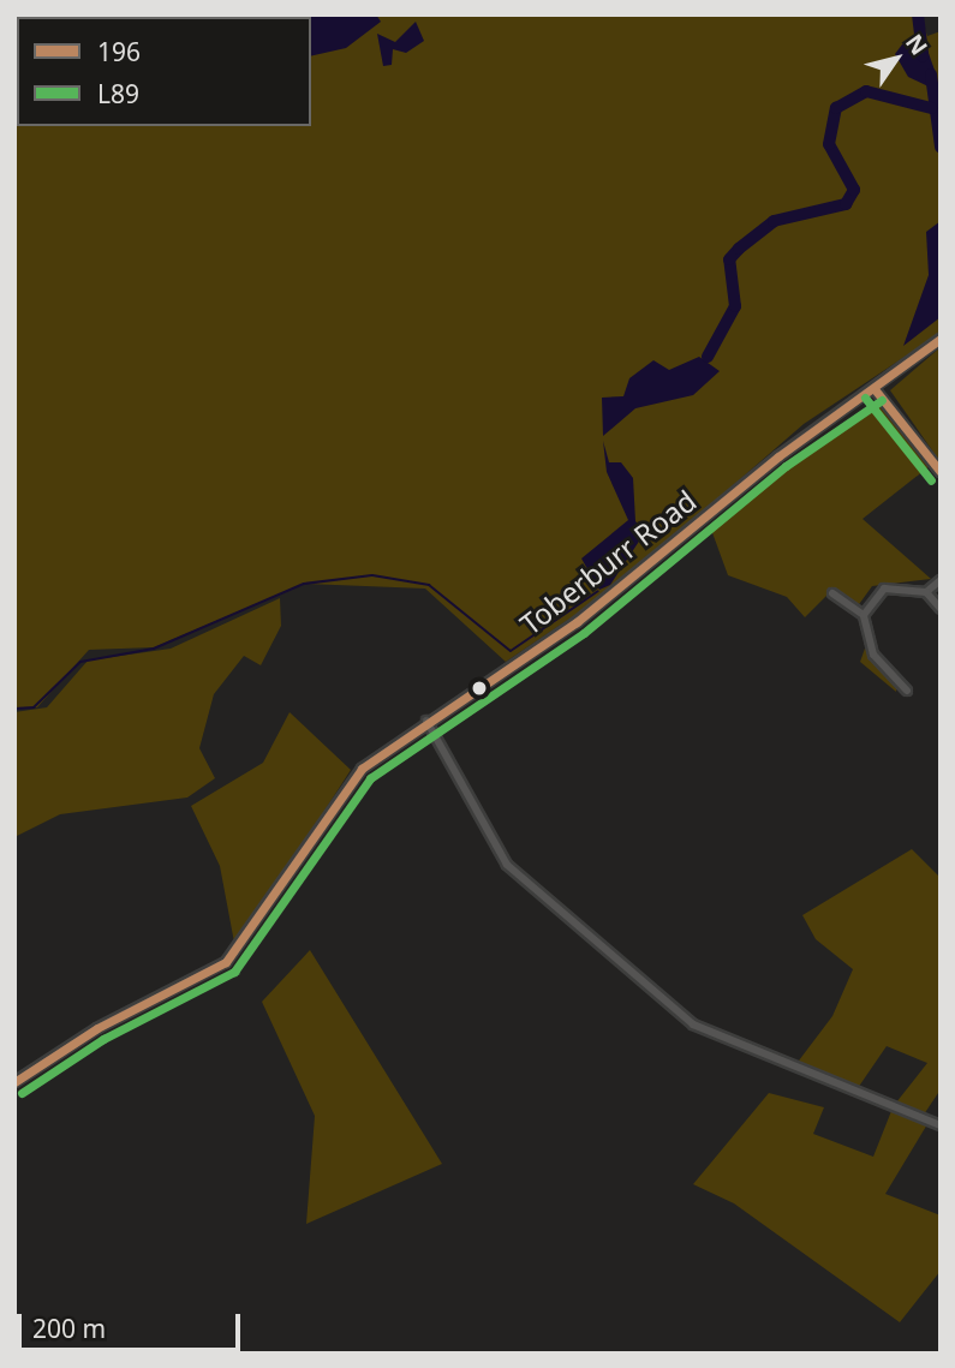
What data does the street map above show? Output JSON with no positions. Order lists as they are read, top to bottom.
{
  "streets": {
    "street": ["Toberburr Road"]
  },
  "lines": ["transit line 196", "transit line L89"],
  "legend": ["196", "L89"],
  "scale_bar": "200 m",
  "north": "top right"
}
